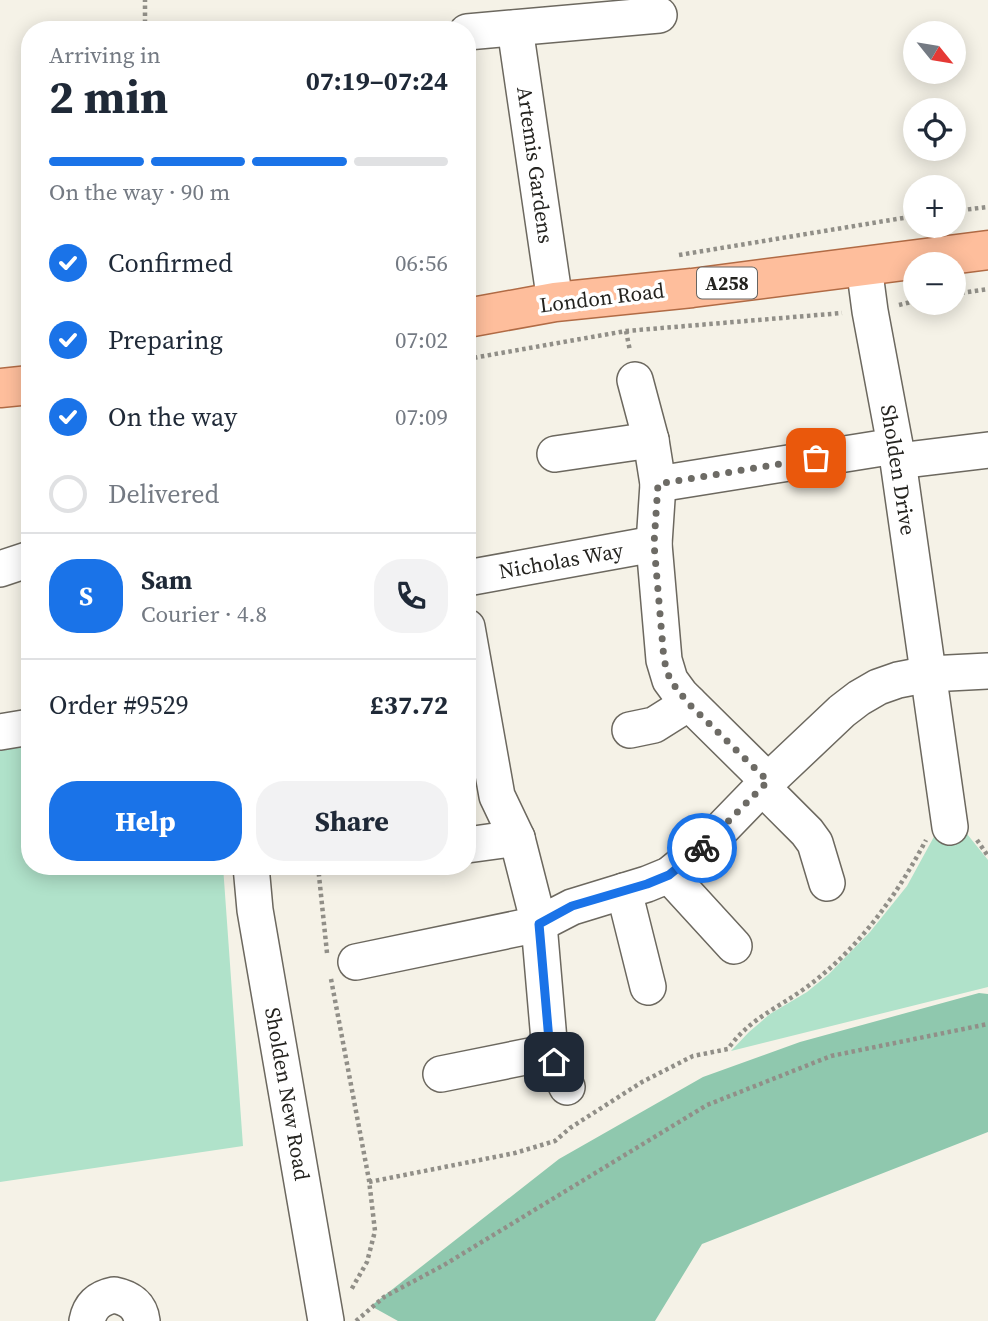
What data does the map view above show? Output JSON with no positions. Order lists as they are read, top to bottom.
{
  "streets": {
    "main road": ["A258", "London Road"],
    "street": [
      "Artemis Gardens",
      "Sholden Drive",
      "Nicholas Way",
      "Sholden New Road"
    ]
  },
  "crossings": [
    ["Artemis Gardens", "London Road"],
    ["London Road", "Sholden Drive"]
  ],
  "north": "bottom right",
  "page": {
    "map_buttons": ["+", "−"],
    "heading": ["2 min", "Arriving in", "07:19–07:24"],
    "panel": [
      "Sam",
      "Courier · 4.8",
      "Order #9529",
      "£37.72"
    ],
    "bar": "On the way · 90 m",
    "list": [
      ["Confirmed", "06:56"],
      ["Preparing", "07:02"],
      ["On the way", "07:09"],
      "Delivered"
    ],
    "round": "S",
    "buttons": ["Help", "Share"]
  }
}
